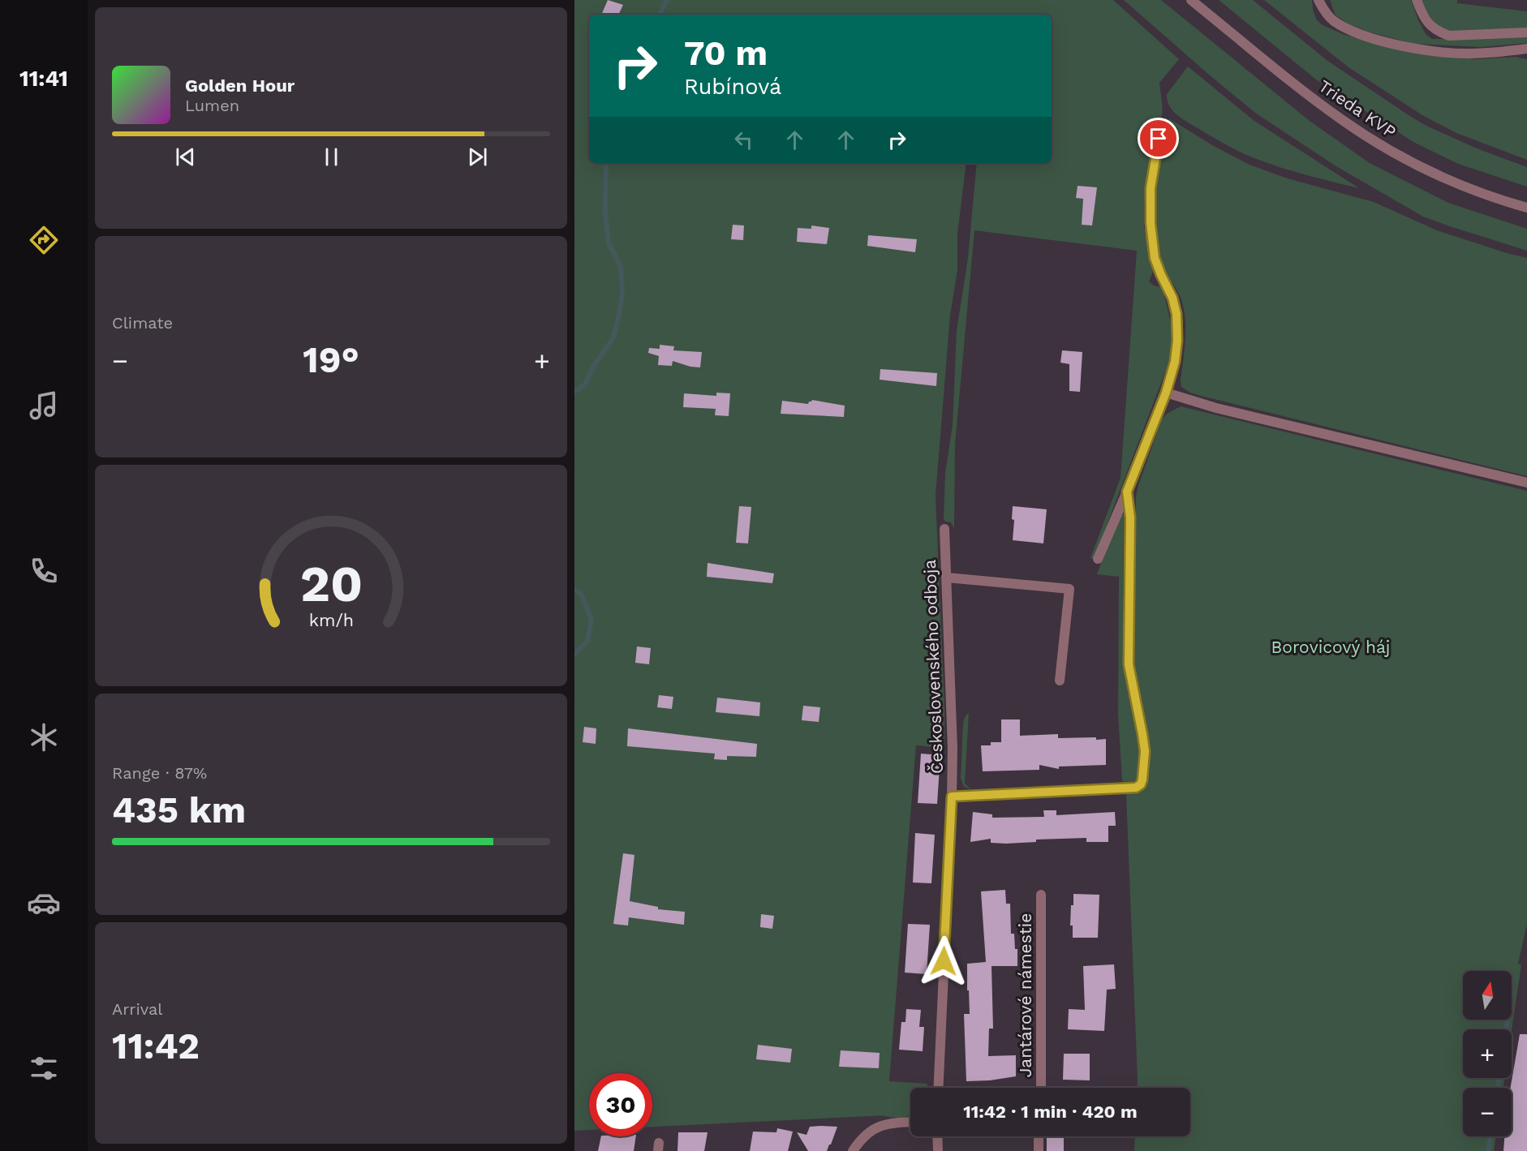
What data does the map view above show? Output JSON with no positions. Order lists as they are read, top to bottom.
{
  "streets": {
    "street": ["Trieda KVP", "Československého odboja", "Jantárové námestie"]
  },
  "parks": ["Borovicový háj"],
  "north": "top",
  "page": {
    "tabs": "11:41",
    "turn": ["70 m", "Rubínová"],
    "song": ["Golden Hour", "Lumen"],
    "tile": [
      "Climate",
      ["Range · 87%", "435 km"],
      ["Arrival", "11:42"]
    ],
    "heat": ["−", "19°", "+"],
    "map_buttons": ["+", "−"],
    "limit": "30",
    "trip": "11:42 · 1 min · 420 m",
    "gauge": ["20", "km/h"]
  }
}
